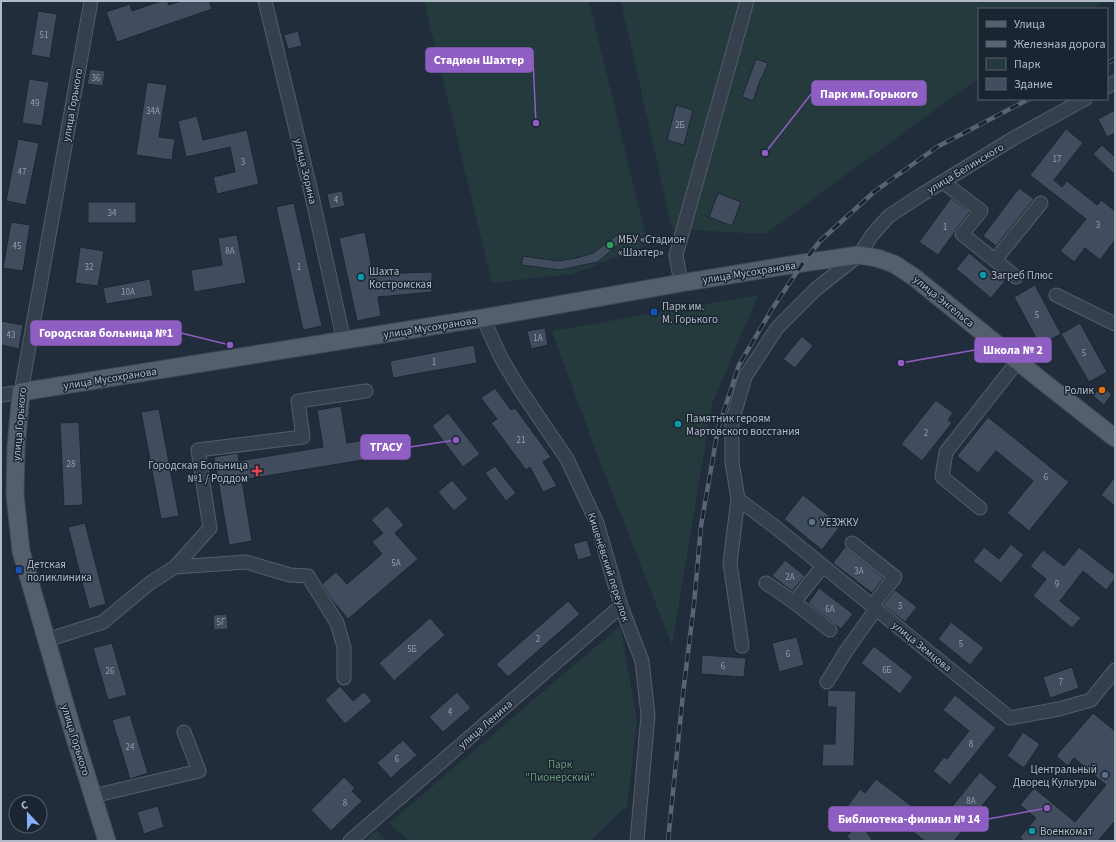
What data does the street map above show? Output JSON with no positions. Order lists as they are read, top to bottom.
{
  "streets": {
    "main road": ["улица Горького", "улица Мусохранова", "улица Энгельса"],
    "street": [
      "улица Белинского",
      "улица Зорина",
      "Кишенёвский переулок",
      "улица Земцова",
      "улица Ленина"
    ]
  },
  "crossings": [
    ["улица Горького", "улица Мусохранова"],
    ["улица Белинского", "улица Мусохранова"],
    ["улица Белинского", "улица Энгельса"],
    ["улица Белинского", "улица Земцова"],
    ["улица Зорина", "улица Мусохранова"],
    ["улица Мусохранова", "улица Энгельса"],
    ["улица Мусохранова", "Кишенёвский переулок"],
    ["Кишенёвский переулок", "улица Ленина"]
  ],
  "parks": ["Парк \"Пионерский\""],
  "places": {
    "other": [
      "Стадион Шахтер",
      "Парк им.Горького",
      "МБУ «Стадион «Шахтер»",
      "Загреб Плюс",
      "Шахта Костромская",
      "Городская больница №1",
      "Школа № 2",
      "Ролик",
      "Памятник героям Мартовского восстания",
      "ТГАСУ",
      "УЕЗЖКУ",
      "Центральный Дворец Культуры",
      "Библиотека-филиал № 14",
      "Военкомат"
    ],
    "transit": ["Парк им. М. Горького", "Детская поликлиника"],
    "health": ["Городская Больница №1 / Роддом"]
  },
  "house_numbers": [
    "51",
    "36",
    "49",
    "34А",
    "2Б",
    "17",
    "3",
    "47",
    "4",
    "34",
    "3",
    "1",
    "45",
    "8А",
    "32",
    "1",
    "10А",
    "5",
    "43",
    "1А",
    "5",
    "1",
    "2",
    "21",
    "28",
    "6",
    "5А",
    "3А",
    "2А",
    "9",
    "3",
    "6А",
    "5Г",
    "2",
    "5",
    "5Б",
    "6",
    "6",
    "6Б",
    "26",
    "7",
    "4",
    "8",
    "24",
    "6",
    "8А",
    "8"
  ],
  "legend": [
    "Улица",
    "Железная дорога",
    "Парк",
    "Здание"
  ],
  "north": "top"
}
